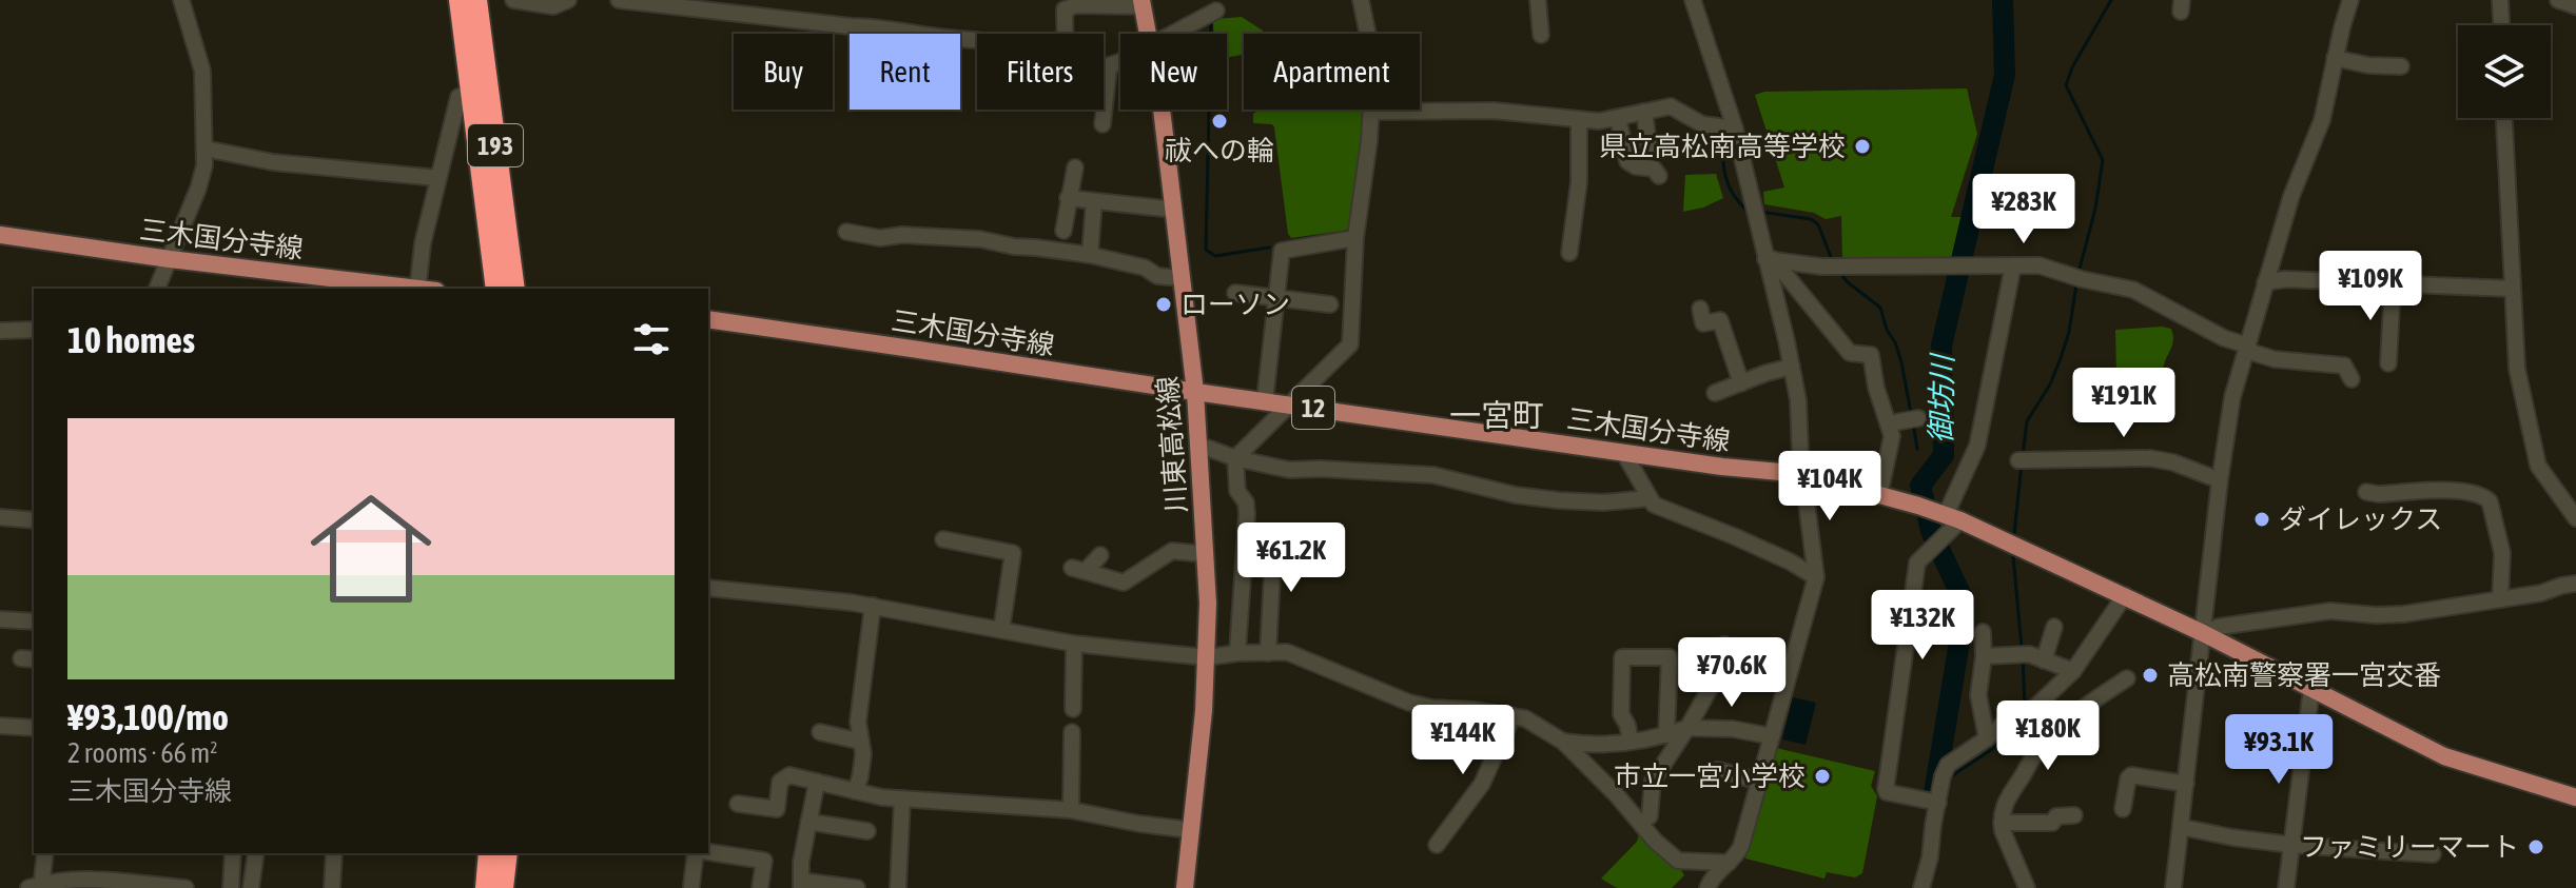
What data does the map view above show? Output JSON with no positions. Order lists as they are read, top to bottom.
{
  "streets": {
    "highway": ["193"],
    "main road": ["三木国分寺線", "12", "川東高松線"]
  },
  "crossings": [
    ["三木国分寺線", "川東高松線"]
  ],
  "districts": ["一宮町"],
  "water": ["御坊川"],
  "places": [
    "祓への輪",
    "県立高松南高等学校",
    "ローソン",
    "ダイレックス",
    "高松南警察署一宮交番",
    "市立一宮小学校",
    "ファミリーマート"
  ],
  "page": {
    "chip": [
      "Buy",
      "Rent",
      "Filters",
      "New",
      "Apartment"
    ],
    "price": [
      "¥283K",
      "¥109K",
      "¥191K",
      "¥104K",
      "¥61.2K",
      "¥132K",
      "¥70.6K",
      "¥180K",
      "¥144K",
      "¥93.1K"
    ],
    "heading": "10 homes",
    "list": [
      {
        "name": "¥93,100/mo",
        "note": "2 rooms · 66 m² · 三木国分寺線"
      }
    ]
  }
}
